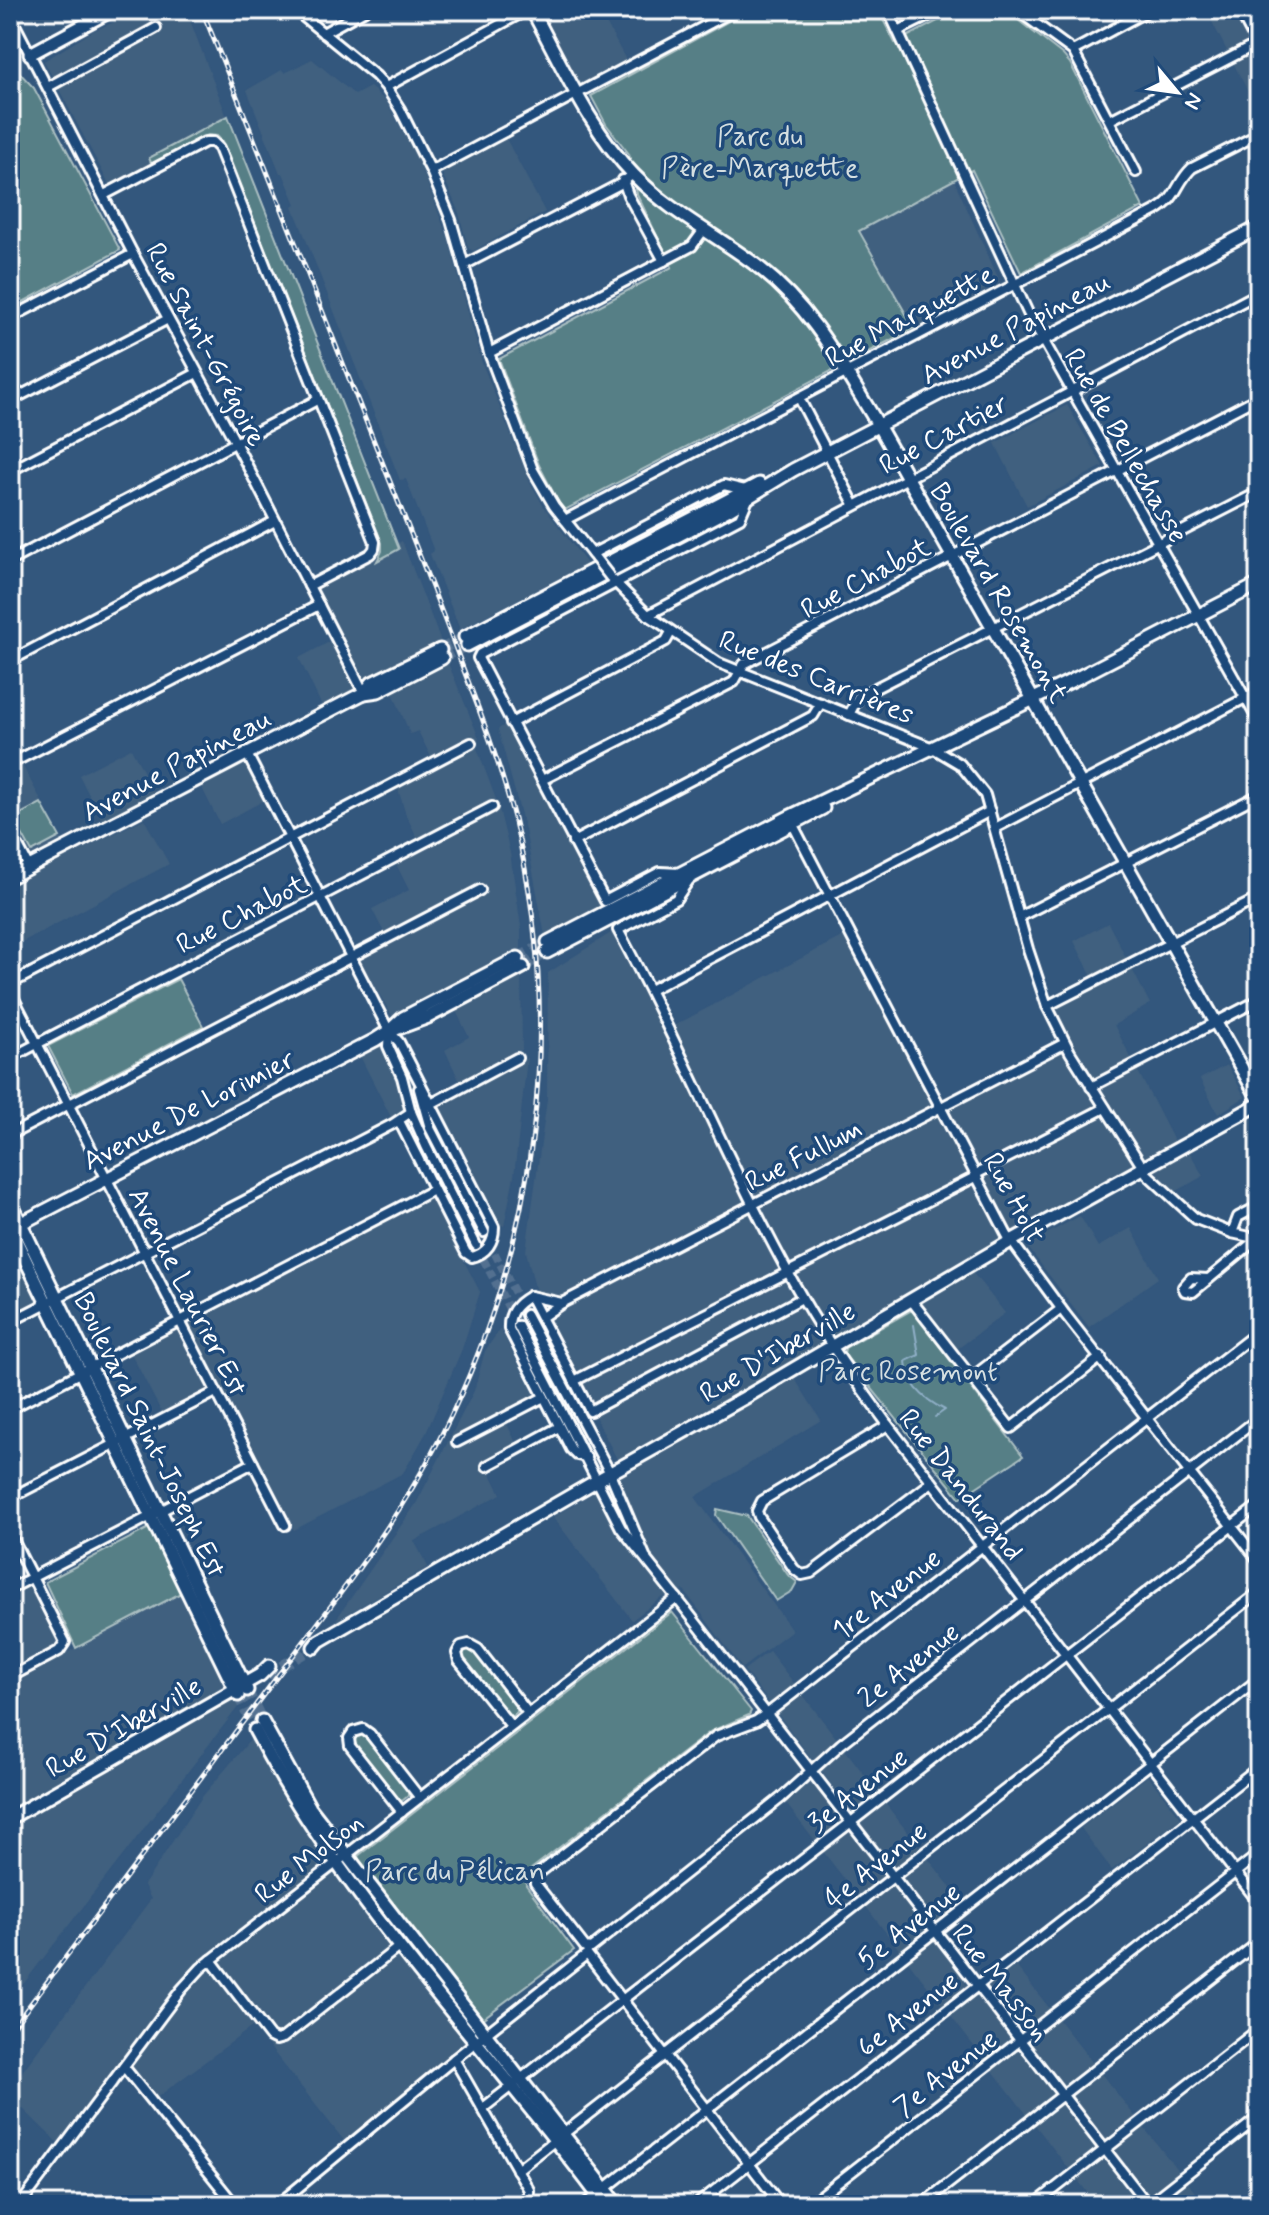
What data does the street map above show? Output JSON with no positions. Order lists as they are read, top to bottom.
{
  "streets": {
    "main road": [
      "Avenue Papineau",
      "Boulevard Rosemont",
      "Avenue De Lorimier",
      "Rue D'Iberville",
      "Boulevard Saint-Joseph Est"
    ],
    "street": [
      "Rue Marquette",
      "Rue Saint-Grégoire",
      "Rue Cartier",
      "Rue de Bellechasse",
      "Rue Chabot",
      "Rue des Carrières",
      "Rue Fullum",
      "Rue Holt",
      "Avenue Laurier Est",
      "Rue Dandurand",
      "1re Avenue",
      "2e Avenue",
      "3e Avenue",
      "Rue Molson",
      "4e Avenue",
      "5e Avenue",
      "Rue Masson",
      "6e Avenue",
      "7e Avenue"
    ]
  },
  "crossings": [
    ["Rue Marquette", "Rue de Bellechasse"],
    ["Rue Marquette", "Boulevard Rosemont"],
    ["Rue Marquette", "Rue des Carrières"],
    ["Avenue Papineau", "Rue Saint-Grégoire"],
    ["Avenue Papineau", "Rue de Bellechasse"],
    ["Avenue Papineau", "Boulevard Rosemont"],
    ["Avenue Papineau", "Rue des Carrières"],
    ["Rue Cartier", "Rue de Bellechasse"],
    ["Rue Cartier", "Boulevard Rosemont"],
    ["Rue Cartier", "Rue des Carrières"],
    ["Rue de Bellechasse", "Rue Chabot"],
    ["Rue Chabot", "Boulevard Rosemont"],
    ["Rue Chabot", "Rue des Carrières"],
    ["Rue Chabot", "Avenue Laurier Est"],
    ["Boulevard Rosemont", "Rue D'Iberville"],
    ["Rue des Carrières", "Rue Fullum"],
    ["Rue des Carrières", "Rue D'Iberville"],
    ["Avenue De Lorimier", "Avenue Laurier Est"],
    ["Avenue De Lorimier", "Boulevard Saint-Joseph Est"],
    ["Rue Fullum", "Rue Holt"],
    ["Rue Fullum", "Rue Dandurand"],
    ["Rue Holt", "Rue D'Iberville"],
    ["Rue Holt", "1re Avenue"],
    ["Rue Holt", "2e Avenue"],
    ["Rue Holt", "3e Avenue"],
    ["Rue D'Iberville", "Boulevard Saint-Joseph Est"],
    ["Rue D'Iberville", "Rue Dandurand"],
    ["Rue D'Iberville", "Rue Masson"],
    ["Rue Dandurand", "1re Avenue"],
    ["Rue Dandurand", "2e Avenue"],
    ["Rue Dandurand", "3e Avenue"],
    ["Rue Dandurand", "4e Avenue"],
    ["Rue Dandurand", "5e Avenue"],
    ["Rue Dandurand", "6e Avenue"],
    ["Rue Dandurand", "7e Avenue"],
    ["1re Avenue", "2e Avenue"],
    ["1re Avenue", "Rue Masson"],
    ["2e Avenue", "Rue Masson"],
    ["3e Avenue", "Rue Masson"],
    ["Rue Molson", "Rue Masson"],
    ["4e Avenue", "Rue Masson"],
    ["5e Avenue", "Rue Masson"],
    ["Rue Masson", "6e Avenue"],
    ["Rue Masson", "7e Avenue"]
  ],
  "parks": ["Parc du Père-Marquette", "Parc Rosemont", "Parc du Pélican"],
  "north": "bottom right"
}
